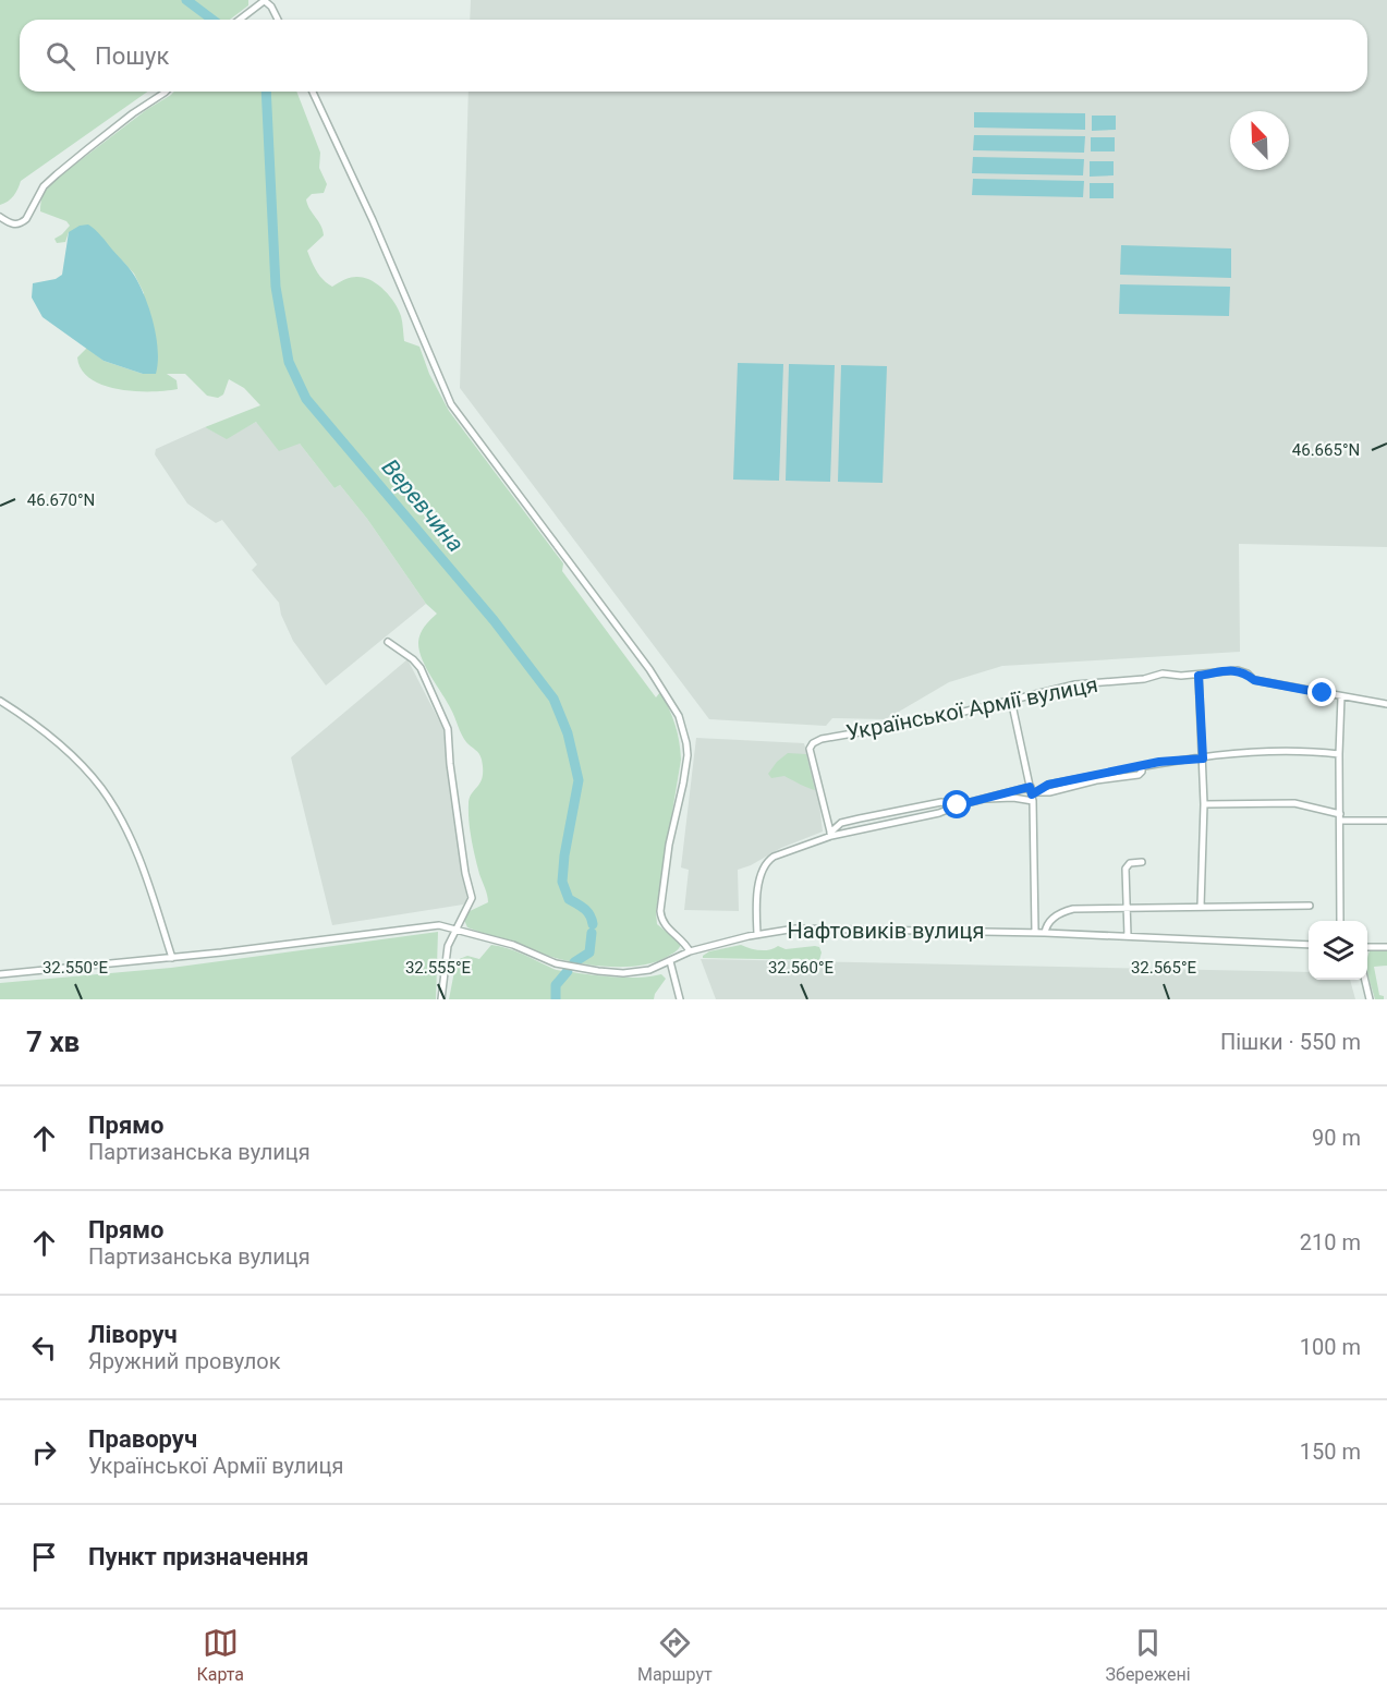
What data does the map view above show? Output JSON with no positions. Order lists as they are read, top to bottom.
{
  "streets": {
    "street": ["Української Армії вулиця", "Нафтовиків вулиця"]
  },
  "water": ["Веревчина"],
  "north": "top left",
  "page": {
    "search": "Пошук",
    "heading": ["7 хв", "Пішки · 550 m"],
    "list": [
      ["Прямо", "Партизанська вулиця", "90 m"],
      ["Прямо", "Партизанська вулиця", "210 m"],
      ["Ліворуч", "Яружний провулок", "100 m"],
      ["Праворуч", "Української Армії вулиця", "150 m"],
      "Пункт призначення"
    ],
    "nav": ["Карта", "Маршрут", "Збережені"]
  },
  "coordinates": [
    "46.665°N",
    "46.670°N",
    "32.550°E",
    "32.555°E",
    "32.560°E",
    "32.565°E"
  ]
}
